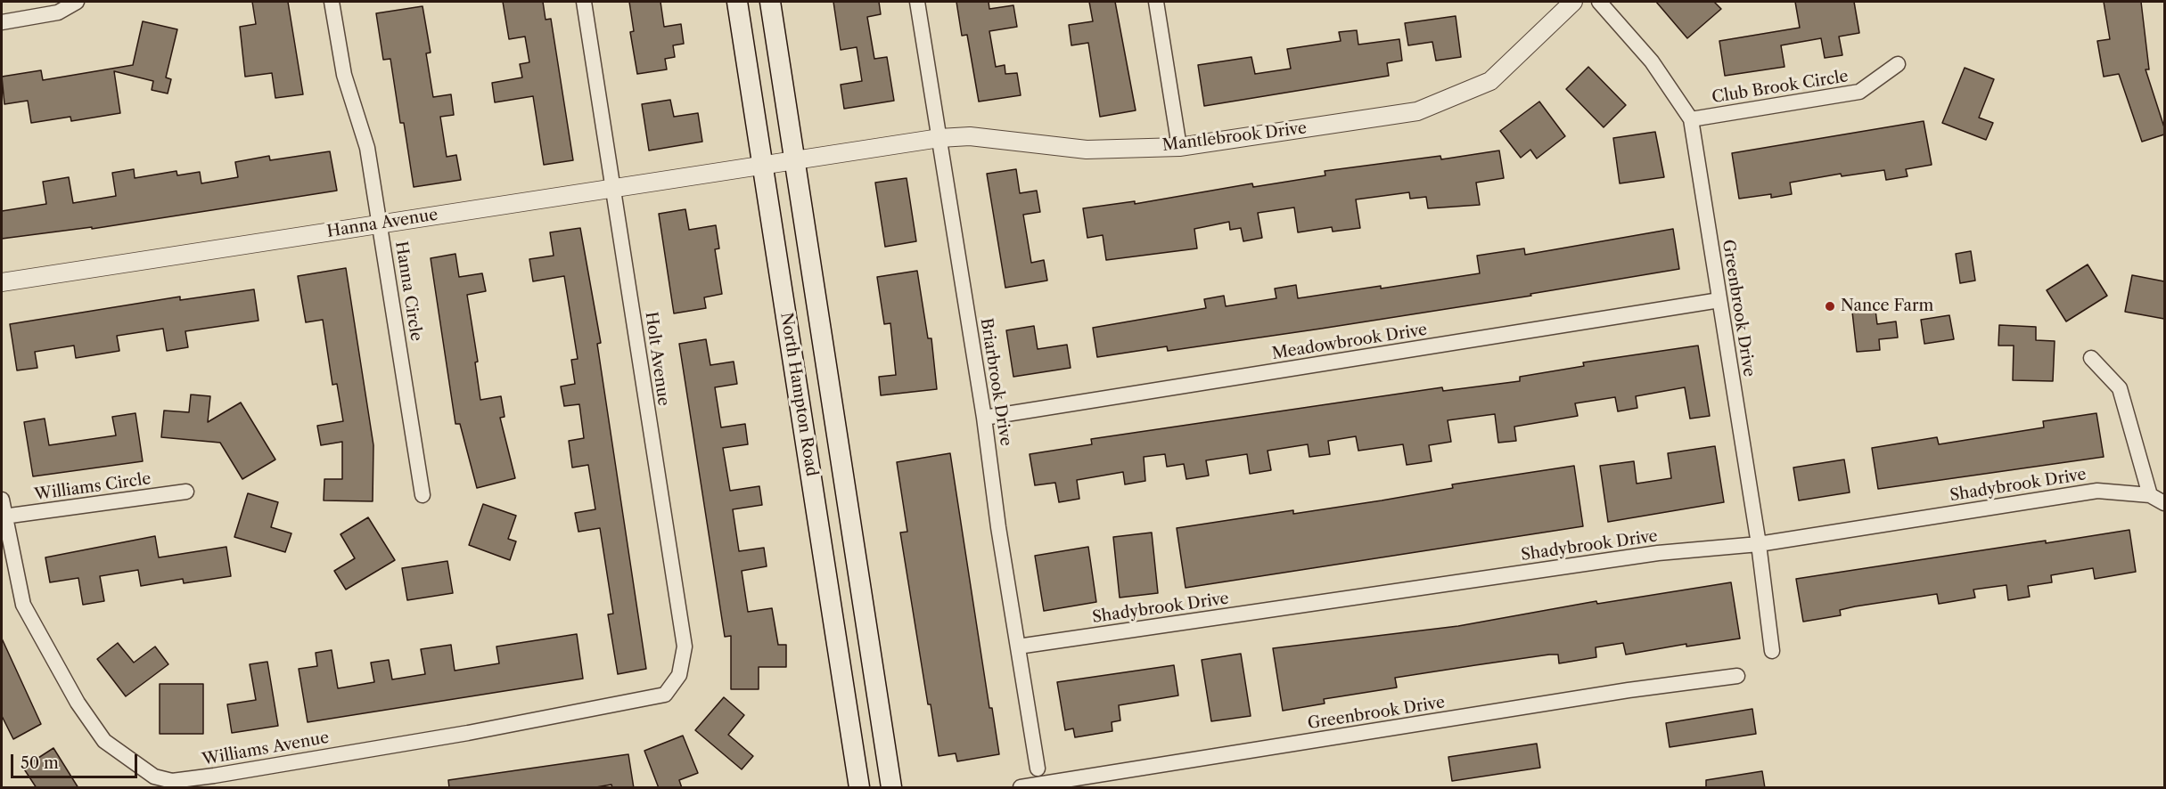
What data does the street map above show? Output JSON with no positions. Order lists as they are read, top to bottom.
{
  "streets": {
    "main road": ["North Hampton Road"],
    "street": [
      "Club Brook Circle",
      "Mantlebrook Drive",
      "Hanna Avenue",
      "Hanna Circle",
      "Greenbrook Drive",
      "Meadowbrook Drive",
      "Holt Avenue",
      "Briarbrook Drive",
      "Shadybrook Drive",
      "Williams Circle",
      "Williams Avenue"
    ]
  },
  "crossings": [
    ["Club Brook Circle", "Greenbrook Drive"],
    ["Mantlebrook Drive", "Hanna Avenue"],
    ["Mantlebrook Drive", "Briarbrook Drive"],
    ["Mantlebrook Drive", "North Hampton Road"],
    ["Hanna Avenue", "Hanna Circle"],
    ["Hanna Avenue", "Holt Avenue"],
    ["Hanna Avenue", "North Hampton Road"],
    ["Greenbrook Drive", "Meadowbrook Drive"],
    ["Greenbrook Drive", "Shadybrook Drive"],
    ["Meadowbrook Drive", "Briarbrook Drive"],
    ["Holt Avenue", "Williams Avenue"],
    ["Briarbrook Drive", "Shadybrook Drive"],
    ["Williams Circle", "Williams Avenue"]
  ],
  "places": ["Nance Farm"],
  "scale_bar": "50 m"
}
